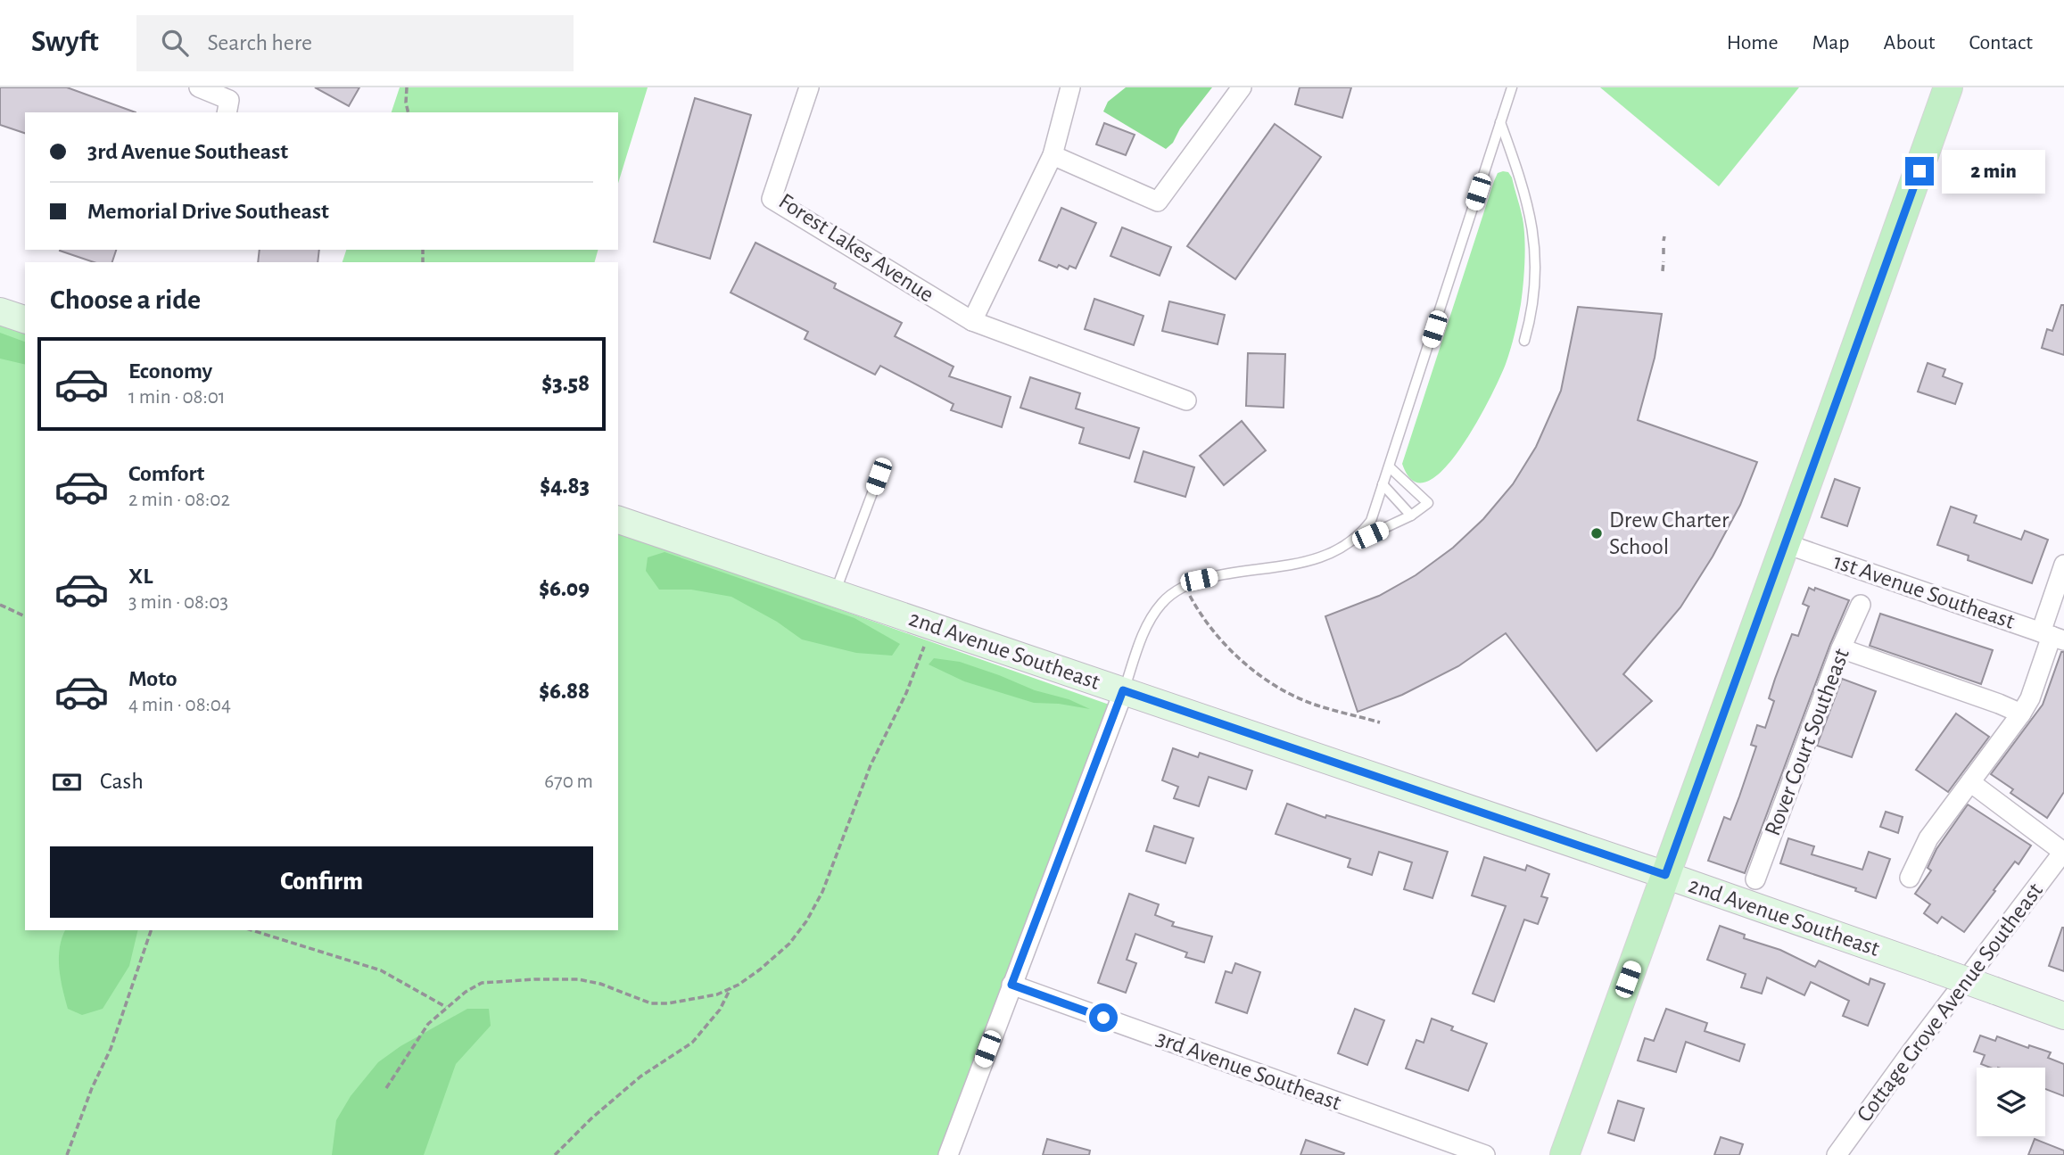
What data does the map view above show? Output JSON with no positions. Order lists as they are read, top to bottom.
{
  "streets": {
    "street": [
      "Forest Lakes Avenue",
      "1st Avenue Southeast",
      "2nd Avenue Southeast",
      "Rover Court Southeast",
      "Cottage Grove Avenue Southeast",
      "3rd Avenue Southeast"
    ]
  },
  "places": ["Drew Charter School"],
  "page": {
    "header": "Swyft",
    "search": "Search here",
    "nav": [
      "Home",
      "Map",
      "About",
      "Contact"
    ],
    "banner": ["3rd Avenue Southeast", "Memorial Drive Southeast"],
    "bubble": "2 min",
    "heading": "Choose a ride",
    "list": [
      {
        "name": "Economy",
        "note": "1 min · 08:01",
        "value": "$3.58"
      },
      {
        "name": "Comfort",
        "note": "2 min · 08:02",
        "value": "$4.83"
      },
      {
        "name": "XL",
        "note": "3 min · 08:03",
        "value": "$6.09"
      },
      {
        "name": "Moto",
        "note": "4 min · 08:04",
        "value": "$6.88"
      }
    ],
    "pay": ["Cash", "670 m"],
    "buttons": "Confirm"
  }
}
